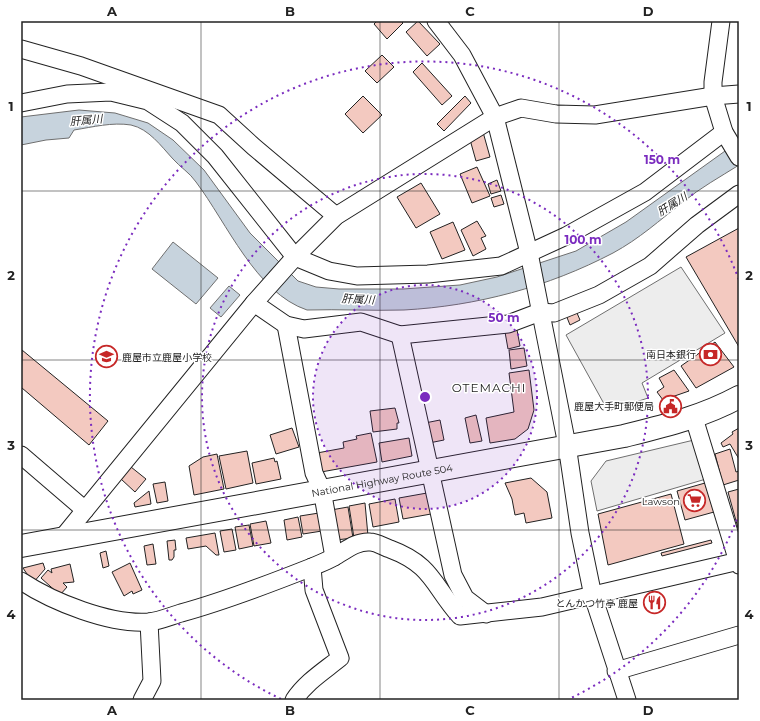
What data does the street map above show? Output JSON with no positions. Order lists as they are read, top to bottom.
{
  "streets": {
    "highway": ["National Highway Route 504"]
  },
  "districts": ["OTEMACHI"],
  "water": ["肝属川"],
  "places": {
    "bank": ["南日本銀行"],
    "school or university": ["鹿屋市立鹿屋小学校"],
    "public building": ["鹿屋大手町郵便局"],
    "supermarket": ["Lawson"],
    "restaurant": ["とんかつ竹亭 鹿屋"]
  },
  "grid": {
    "columns": [
      "A",
      "B",
      "C",
      "D"
    ],
    "rows": [
      "1",
      "2",
      "3",
      "4"
    ]
  },
  "rings": ["150 m", "100 m", "50 m"]
}
